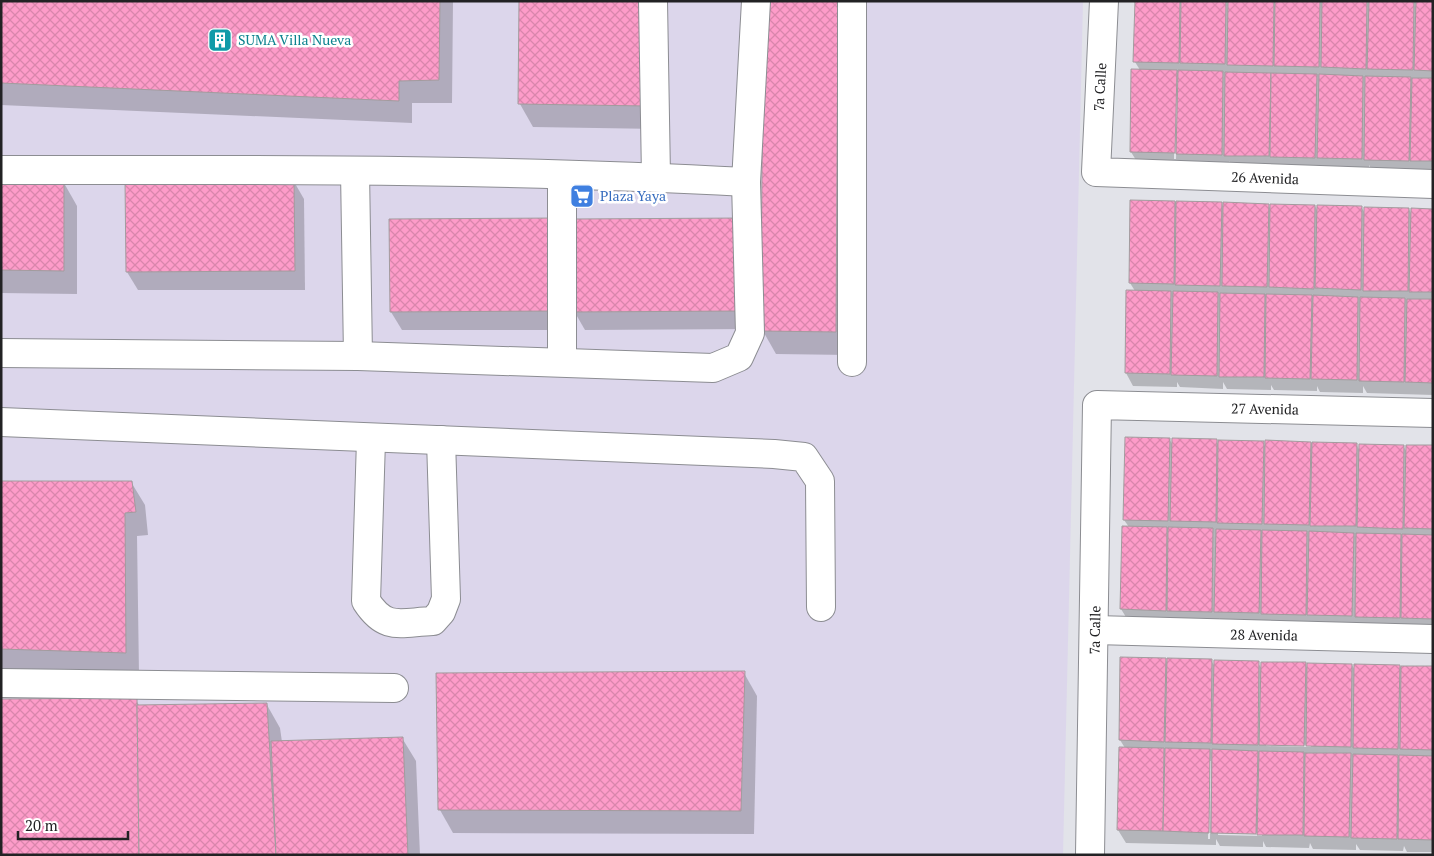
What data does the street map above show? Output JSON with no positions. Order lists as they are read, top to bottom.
{
  "streets": {
    "street": [
      "7a Calle",
      "26 Avenida",
      "27 Avenida",
      "28 Avenida"
    ]
  },
  "crossings": [
    ["7a Calle", "26 Avenida"],
    ["7a Calle", "27 Avenida"],
    ["7a Calle", "28 Avenida"]
  ],
  "places": {
    "building": ["SUMA Villa Nueva"],
    "supermarket": ["Plaza Yaya"]
  },
  "scale_bar": "20 m"
}
